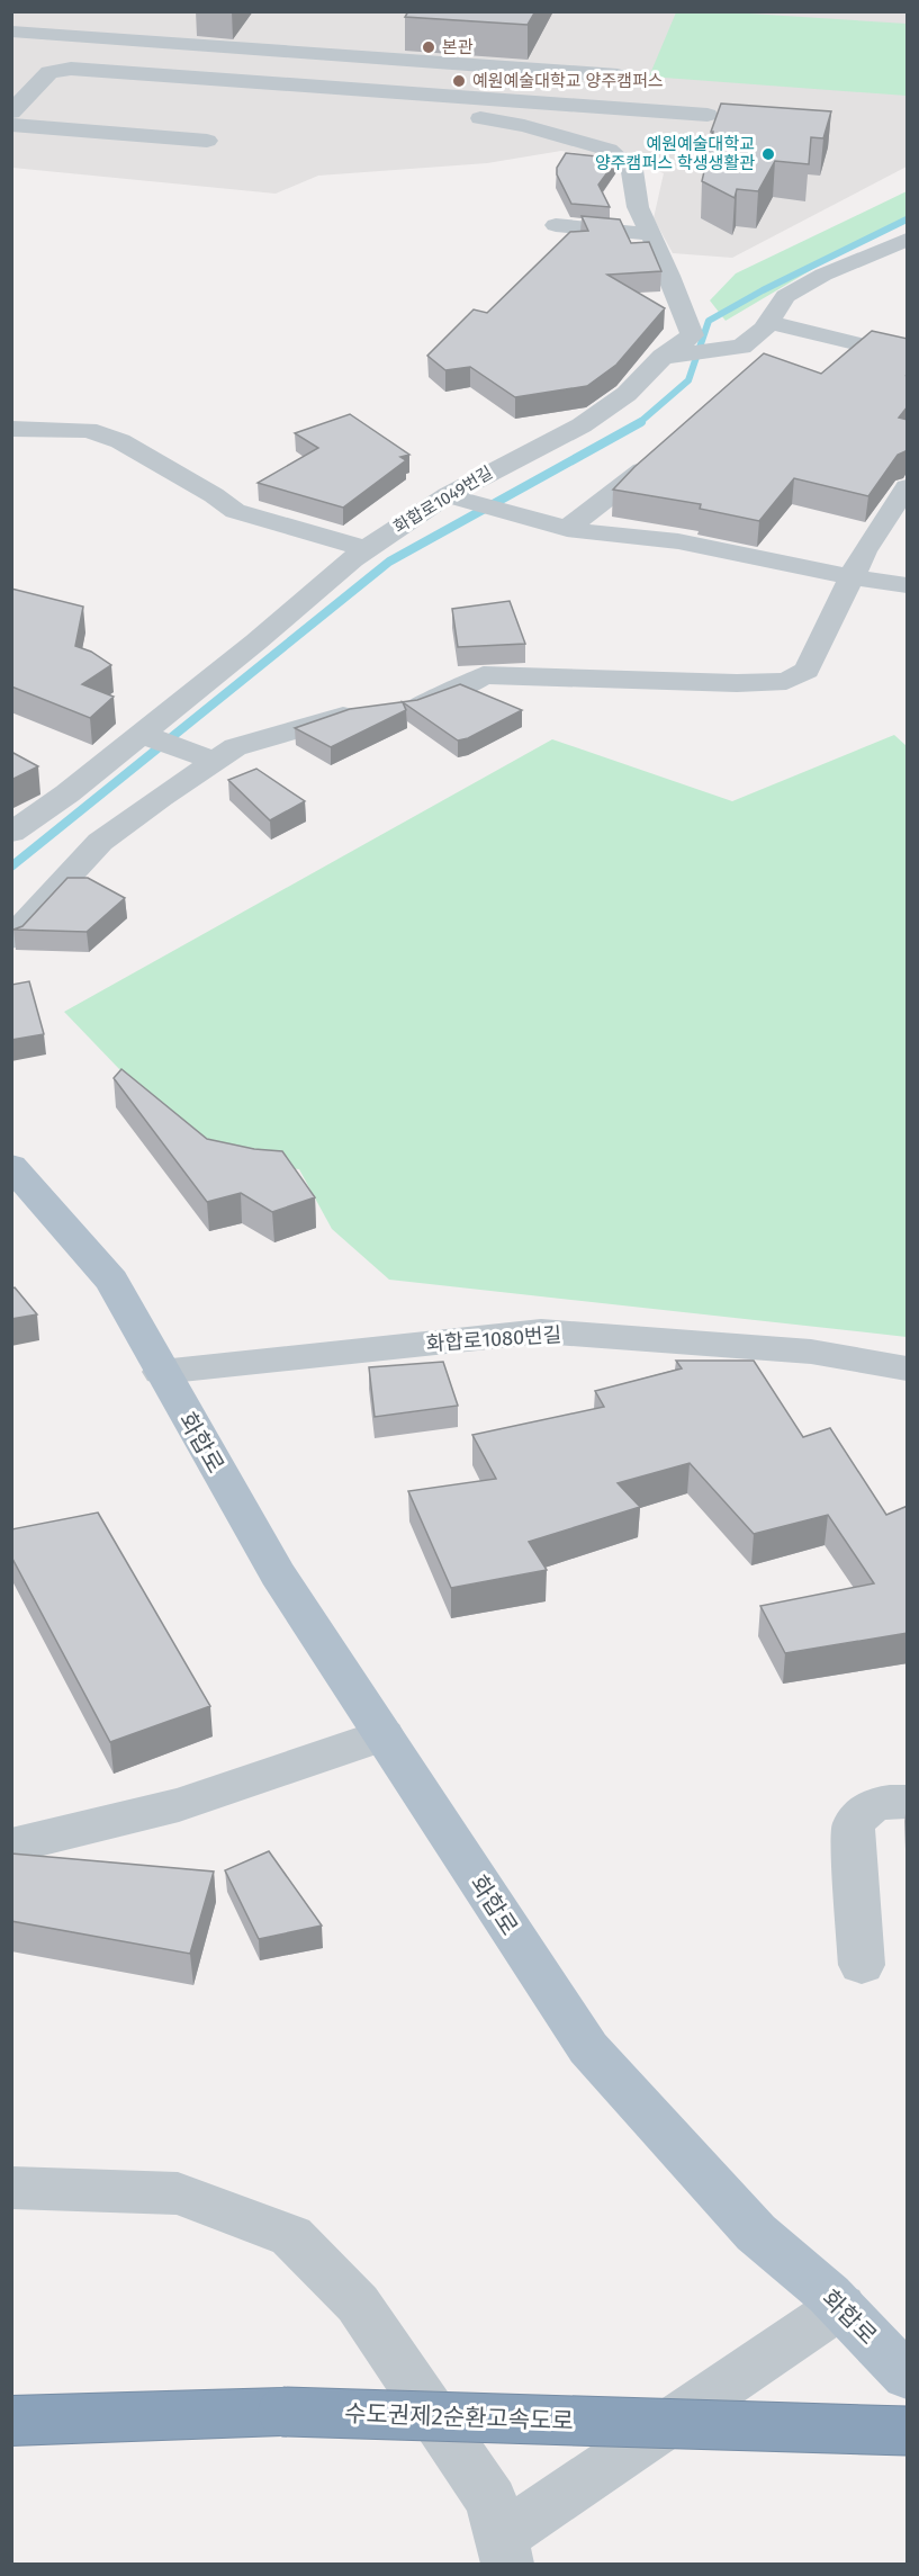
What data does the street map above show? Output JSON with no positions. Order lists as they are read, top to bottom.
{
  "streets": {
    "highway": ["수도권제2순환고속도로"],
    "main road": ["화합로"],
    "street": ["화합로1049번길", "화합로1080번길"]
  },
  "crossings": [
    ["화합로1080번길", "화합로"]
  ],
  "places": ["본관", "예원예술대학교 양주캠퍼스", "예원예술대학교 양주캠퍼스 학생생활관"]
}
